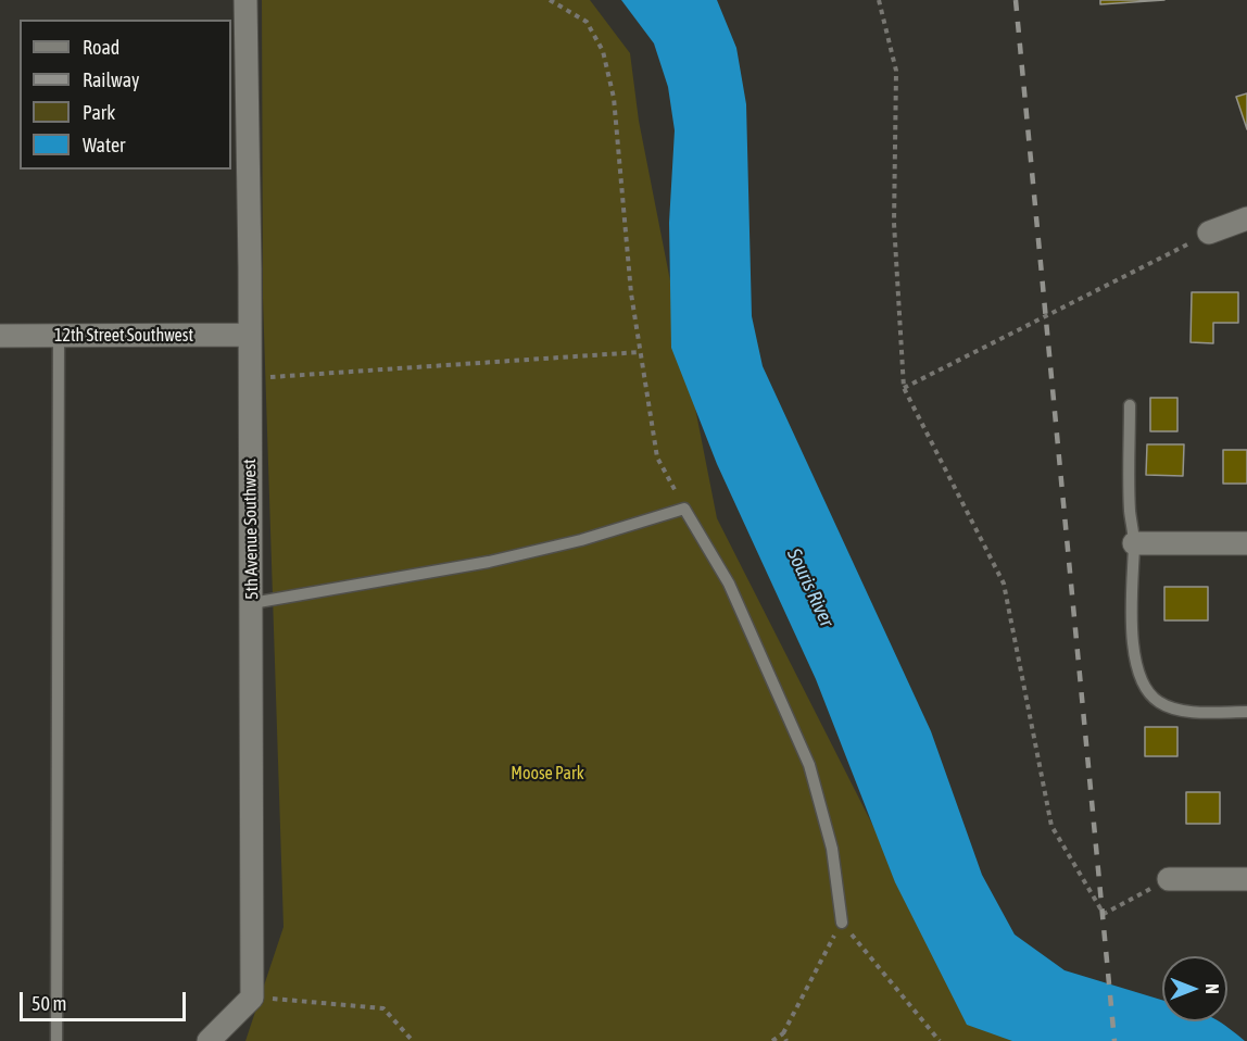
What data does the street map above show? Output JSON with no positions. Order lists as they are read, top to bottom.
{
  "streets": {
    "street": ["12th Street Southwest", "5th Avenue Southwest"]
  },
  "crossings": [
    ["12th Street Southwest", "5th Avenue Southwest"]
  ],
  "water": ["Souris River"],
  "parks": ["Moose Park"],
  "legend": [
    "Road",
    "Railway",
    "Park",
    "Water"
  ],
  "scale_bar": "50 m",
  "north": "right"
}
